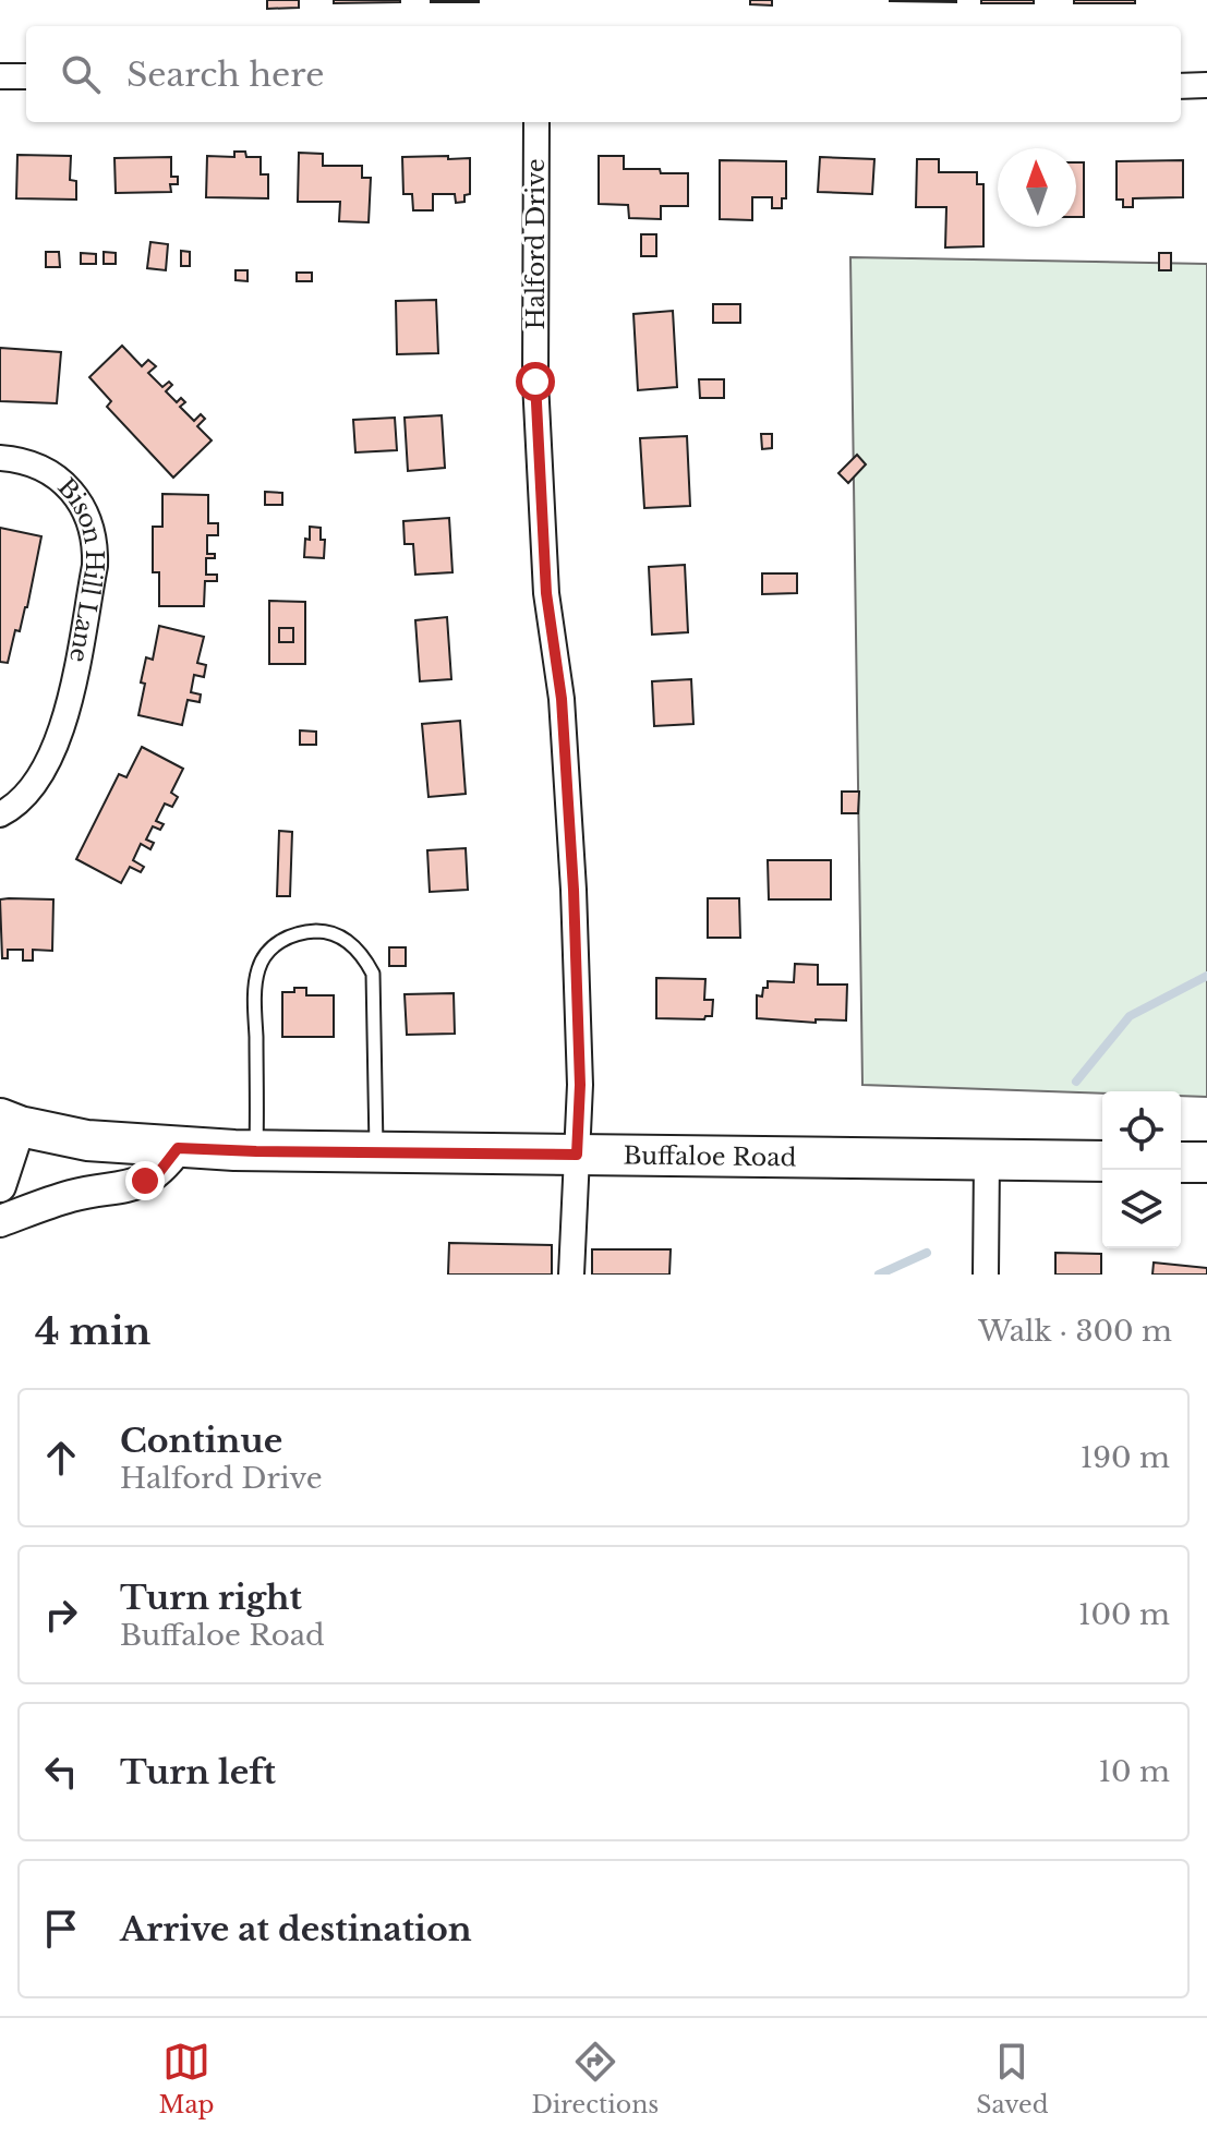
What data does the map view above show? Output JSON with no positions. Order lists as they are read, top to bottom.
{
  "streets": {
    "main road": ["Buffaloe Road"],
    "street": ["Halford Drive", "Bison Hill Lane"]
  },
  "crossings": [
    ["Halford Drive", "Buffaloe Road"]
  ],
  "north": "top",
  "page": {
    "search": "Search here",
    "heading": ["4 min", "Walk · 300 m"],
    "list": [
      ["Continue", "Halford Drive", "190 m"],
      ["Turn right", "Buffaloe Road", "100 m"],
      ["Turn left", "10 m"],
      "Arrive at destination"
    ],
    "nav": ["Map", "Directions", "Saved"]
  }
}
